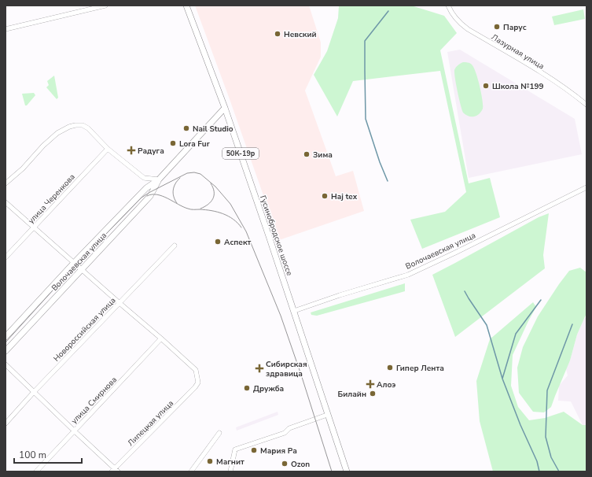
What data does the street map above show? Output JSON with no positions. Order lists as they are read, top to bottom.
{
  "streets": {
    "main road": ["50К-19р", "Гусинобродское шоссе", "Волочаевская улица"],
    "street": [
      "Лазурная улица",
      "улица Черенкова",
      "Новороссийская улица",
      "улица Смирнова",
      "Липецкая улица"
    ]
  },
  "crossings": [
    ["Гусинобродское шоссе", "Волочаевская улица"],
    ["улица Смирнова", "Липецкая улица"]
  ],
  "places": {
    "other": [
      "Парус",
      "Невский",
      "Школа №199",
      "Nail Studio",
      "Lora Fur",
      "Зима",
      "Haj tex",
      "Аспект",
      "Гипер Лента",
      "Дружба",
      "Билайн",
      "Мария Ра",
      "Магнит",
      "Ozon"
    ],
    "health": ["Радуга", "Сибирская здравица", "Алоэ"]
  },
  "scale_bar": "100 m"
}
